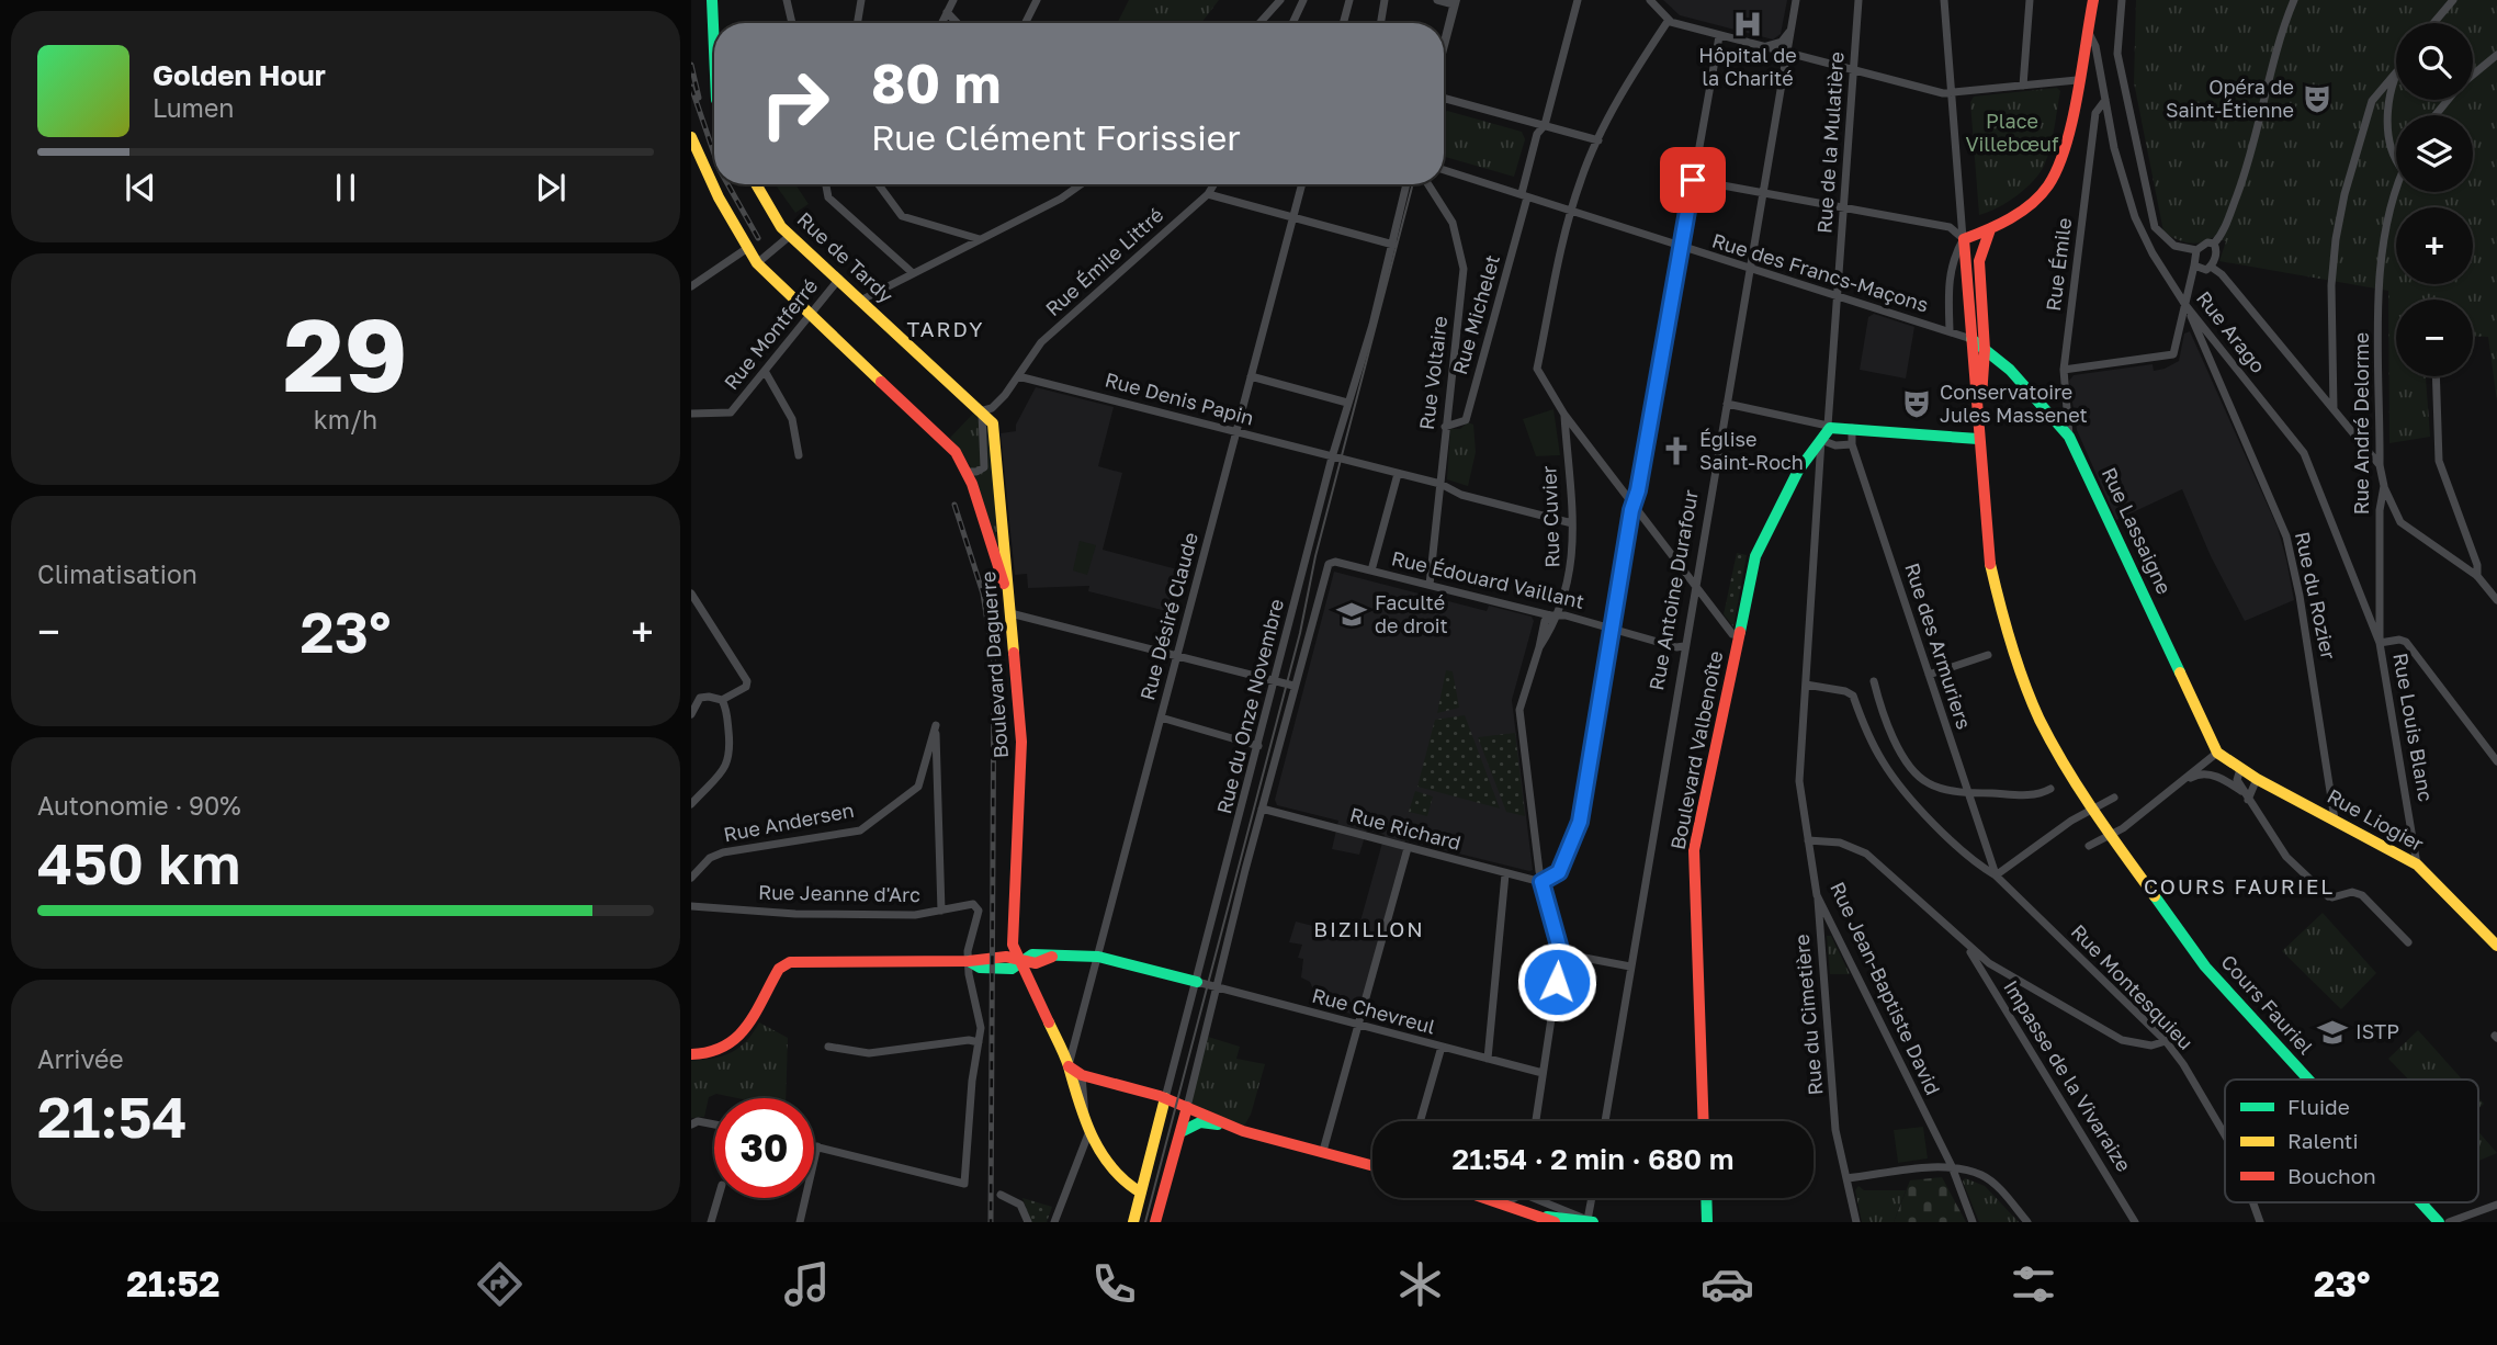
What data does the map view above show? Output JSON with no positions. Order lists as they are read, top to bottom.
{
  "streets": {
    "main road": [
      "Rue de Tardy",
      "Rue Lassaigne",
      "Boulevard Daguerre",
      "Boulevard Valbenoîte",
      "Rue Liogier",
      "Cours Fauriel"
    ],
    "street": [
      "Rue de la Mulatière",
      "Rue Émile Littré",
      "Rue Émile",
      "Rue des Francs-Maçons",
      "Rue Michelet",
      "Rue Arago",
      "Rue Montferré",
      "Rue Voltaire",
      "Rue Denis Papin",
      "Rue André Delorme",
      "Rue Cuvier",
      "Rue Édouard Vaillant",
      "Rue Antoine Durafour",
      "Rue du Rozier",
      "Rue Désiré Claude",
      "Rue des Armuriers",
      "Rue du Onze Novembre",
      "Rue Louis Blanc",
      "Rue Andersen",
      "Rue Richard",
      "Rue Jeanne d'Arc",
      "Rue Montesquieu",
      "Rue Jean-Baptiste David",
      "Rue Chevreul",
      "Rue du Cimetière",
      "Impasse de la Vivaraize"
    ]
  },
  "crossings": [
    ["Rue de la Mulatière", "Rue des Francs-Maçons"],
    ["Rue de la Mulatière", "Boulevard Valbenoîte"],
    ["Rue de Tardy", "Rue Montferré"],
    ["Rue de Tardy", "Boulevard Daguerre"],
    ["Rue Émile Littré", "Rue Denis Papin"],
    ["Rue Émile", "Rue Arago"],
    ["Rue Émile", "Rue Lassaigne"],
    ["Rue des Francs-Maçons", "Rue Michelet"],
    ["Rue des Francs-Maçons", "Rue Antoine Durafour"],
    ["Rue des Francs-Maçons", "Cours Fauriel"],
    ["Rue Michelet", "Rue Voltaire"],
    ["Rue Arago", "Rue André Delorme"],
    ["Rue Arago", "Rue du Rozier"],
    ["Rue Arago", "Rue Louis Blanc"],
    ["Rue Voltaire", "Rue Denis Papin"],
    ["Rue Voltaire", "Rue Édouard Vaillant"],
    ["Rue Denis Papin", "Rue Cuvier"],
    ["Rue Denis Papin", "Rue Désiré Claude"],
    ["Rue Denis Papin", "Rue du Onze Novembre"],
    ["Rue André Delorme", "Rue Louis Blanc"],
    ["Rue Cuvier", "Rue Édouard Vaillant"],
    ["Rue Cuvier", "Rue Richard"],
    ["Rue Lassaigne", "Rue Liogier"],
    ["Rue Lassaigne", "Cours Fauriel"],
    ["Rue Édouard Vaillant", "Rue Antoine Durafour"],
    ["Rue Édouard Vaillant", "Rue du Onze Novembre"],
    ["Rue du Rozier", "Rue Liogier"],
    ["Rue Désiré Claude", "Boulevard Daguerre"],
    ["Rue des Armuriers", "Rue Montesquieu"],
    ["Rue du Onze Novembre", "Rue Richard"],
    ["Rue du Onze Novembre", "Rue Chevreul"],
    ["Rue Louis Blanc", "Rue Liogier"],
    ["Boulevard Valbenoîte", "Rue Jean-Baptiste David"],
    ["Rue Andersen", "Rue Jeanne d'Arc"],
    ["Rue Montesquieu", "Rue Jean-Baptiste David"],
    ["Rue Jean-Baptiste David", "Rue du Cimetière"]
  ],
  "districts": ["TARDY", "COURS FAURIEL", "BIZILLON"],
  "parks": ["Place Villebœuf"],
  "places": {
    "hospital": ["Hôpital de la Charité"],
    "theatre": ["Opéra de Saint-Étienne", "Conservatoire Jules Massenet"],
    "church": ["Église Saint-Roch"],
    "school or university": ["Faculté de droit", "ISTP"]
  },
  "legend": ["Fluide", "Ralenti", "Bouchon"],
  "page": {
    "map_buttons": ["+", "−"],
    "turn": ["80 m", "Rue Clément Forissier"],
    "song": ["Golden Hour", "Lumen"],
    "tile": [
      ["29", "km/h"],
      "Climatisation",
      ["Autonomie · 90%", "450 km"],
      ["Arrivée", "21:54"]
    ],
    "heat": ["−", "23°", "+"],
    "limit": "30",
    "trip": "21:54 · 2 min · 680 m",
    "tabs": ["21:52", "23°"]
  }
}
